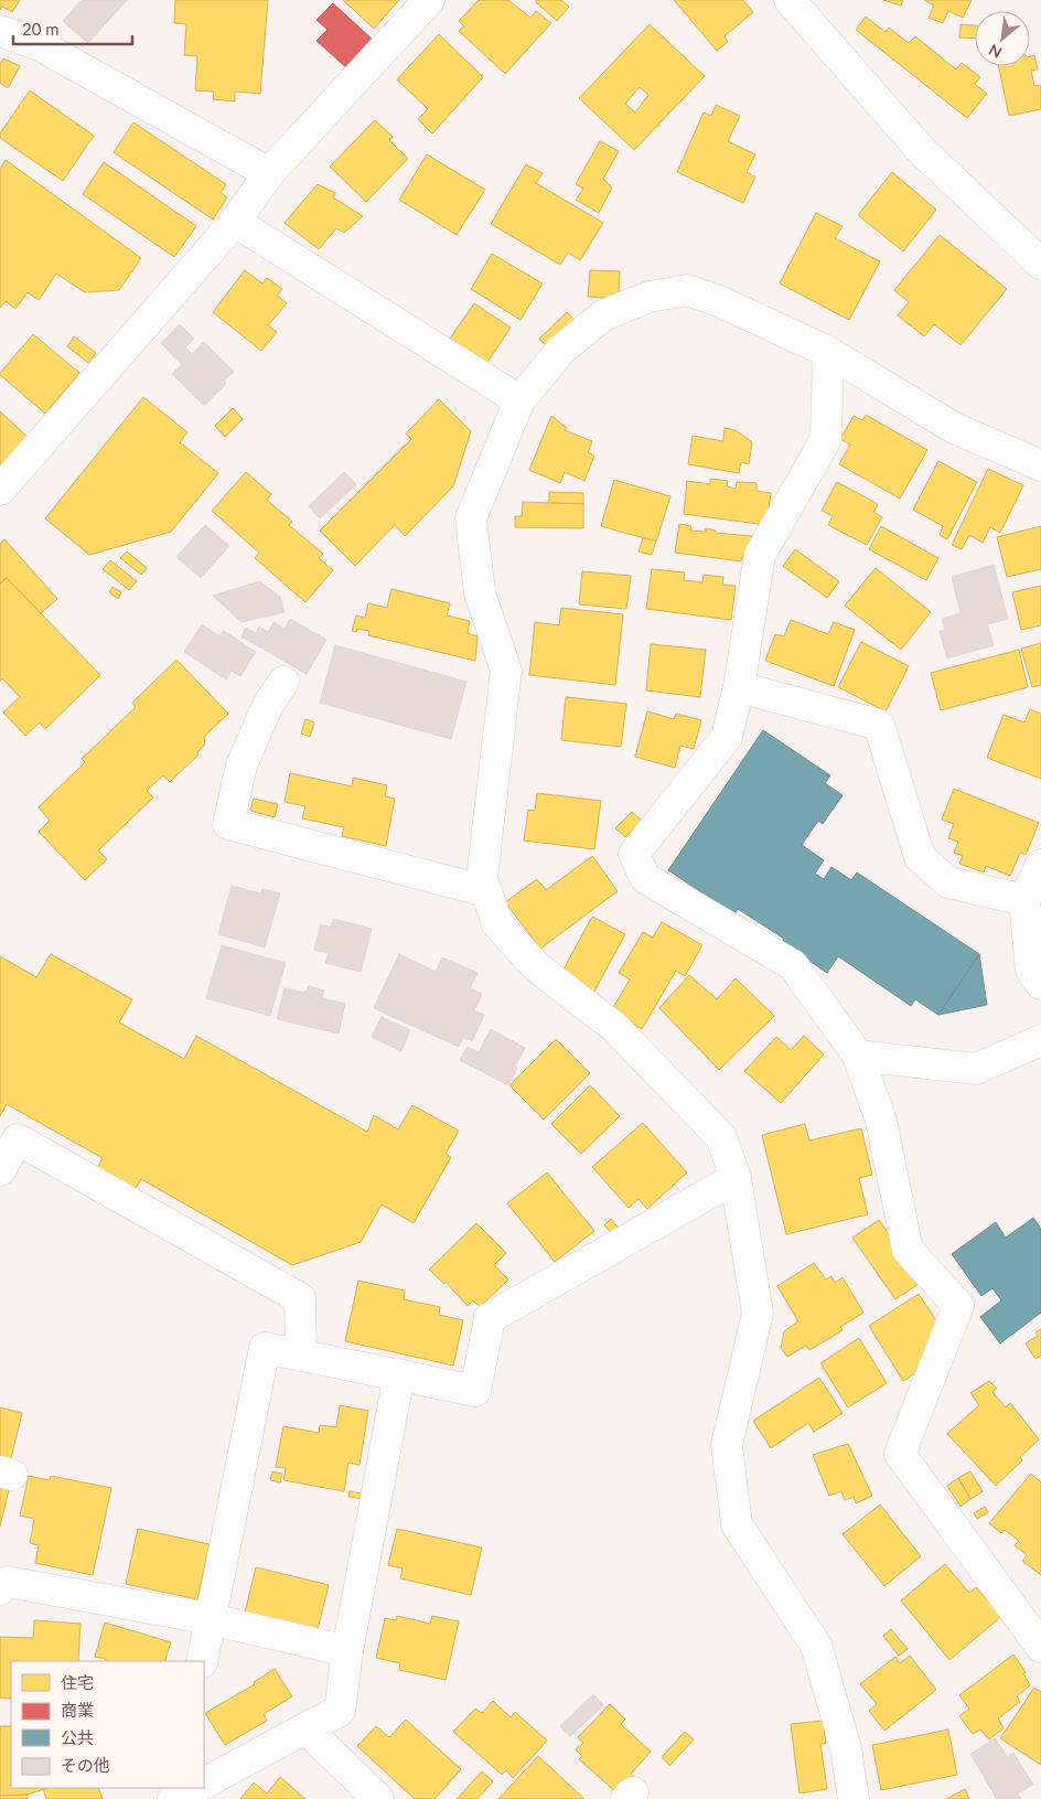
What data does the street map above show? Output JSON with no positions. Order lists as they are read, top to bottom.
{
  "legend": [
    "住宅",
    "商業",
    "公共",
    "その他"
  ],
  "scale_bar": "20 m",
  "north": "bottom left"
}
